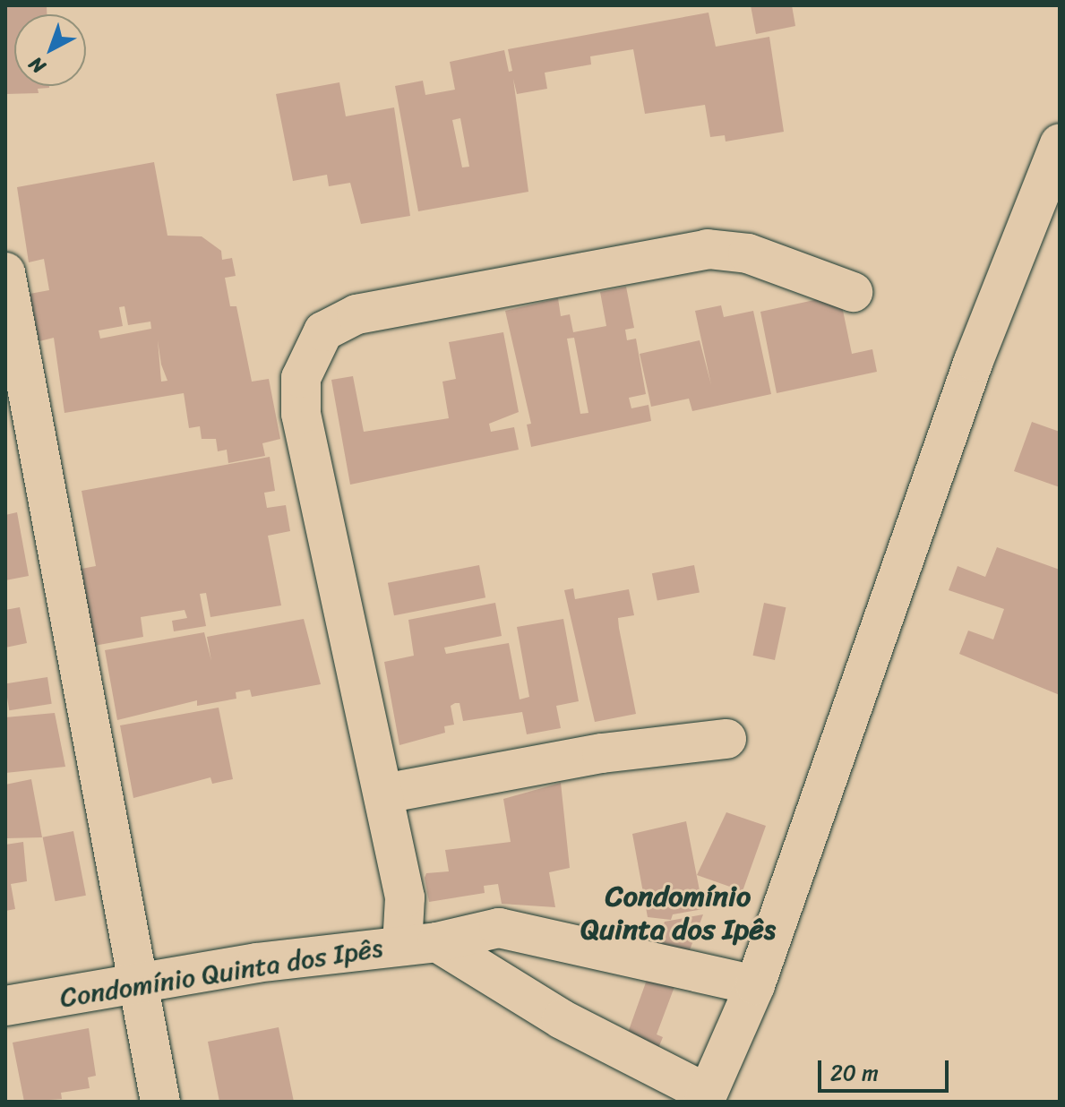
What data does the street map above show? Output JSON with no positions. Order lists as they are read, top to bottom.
{
  "streets": {
    "street": ["Condomínio Quinta dos Ipês"]
  },
  "districts": ["Condomínio Quinta dos Ipês"],
  "scale_bar": "20 m",
  "north": "bottom left"
}
